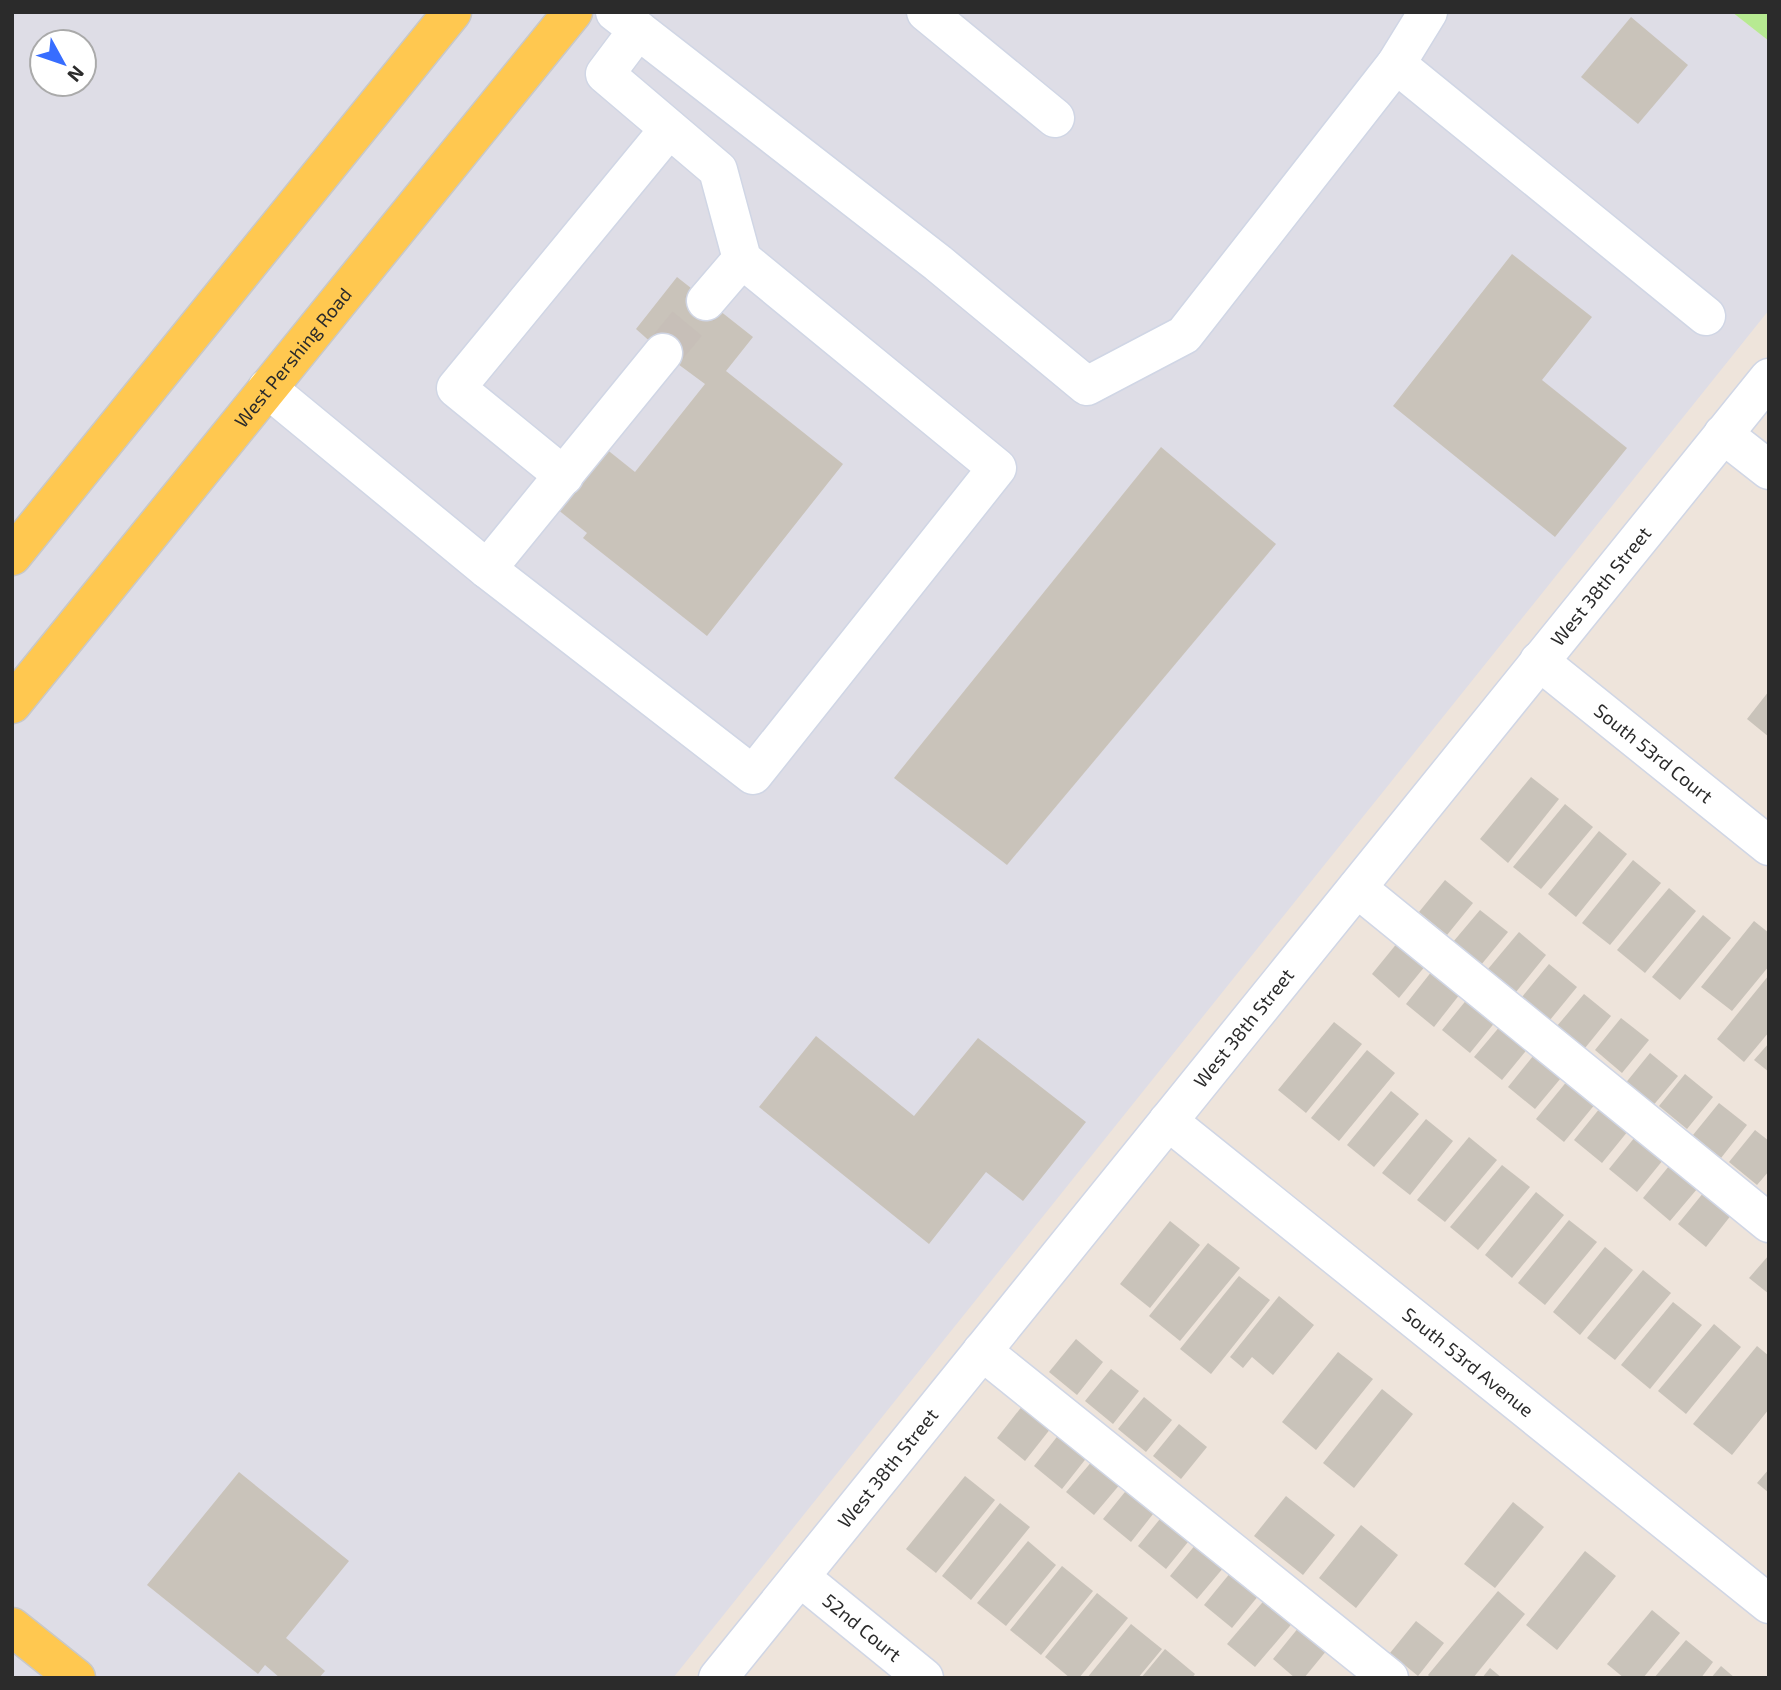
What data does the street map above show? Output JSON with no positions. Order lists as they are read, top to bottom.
{
  "streets": {
    "main road": ["West Pershing Road"],
    "street": [
      "West 38th Street",
      "South 53rd Court",
      "South 53rd Avenue",
      "52nd Court"
    ]
  },
  "crossings": [
    ["West 38th Street", "South 53rd Court"],
    ["West 38th Street", "South 53rd Avenue"],
    ["West 38th Street", "52nd Court"]
  ],
  "north": "bottom right"
}
